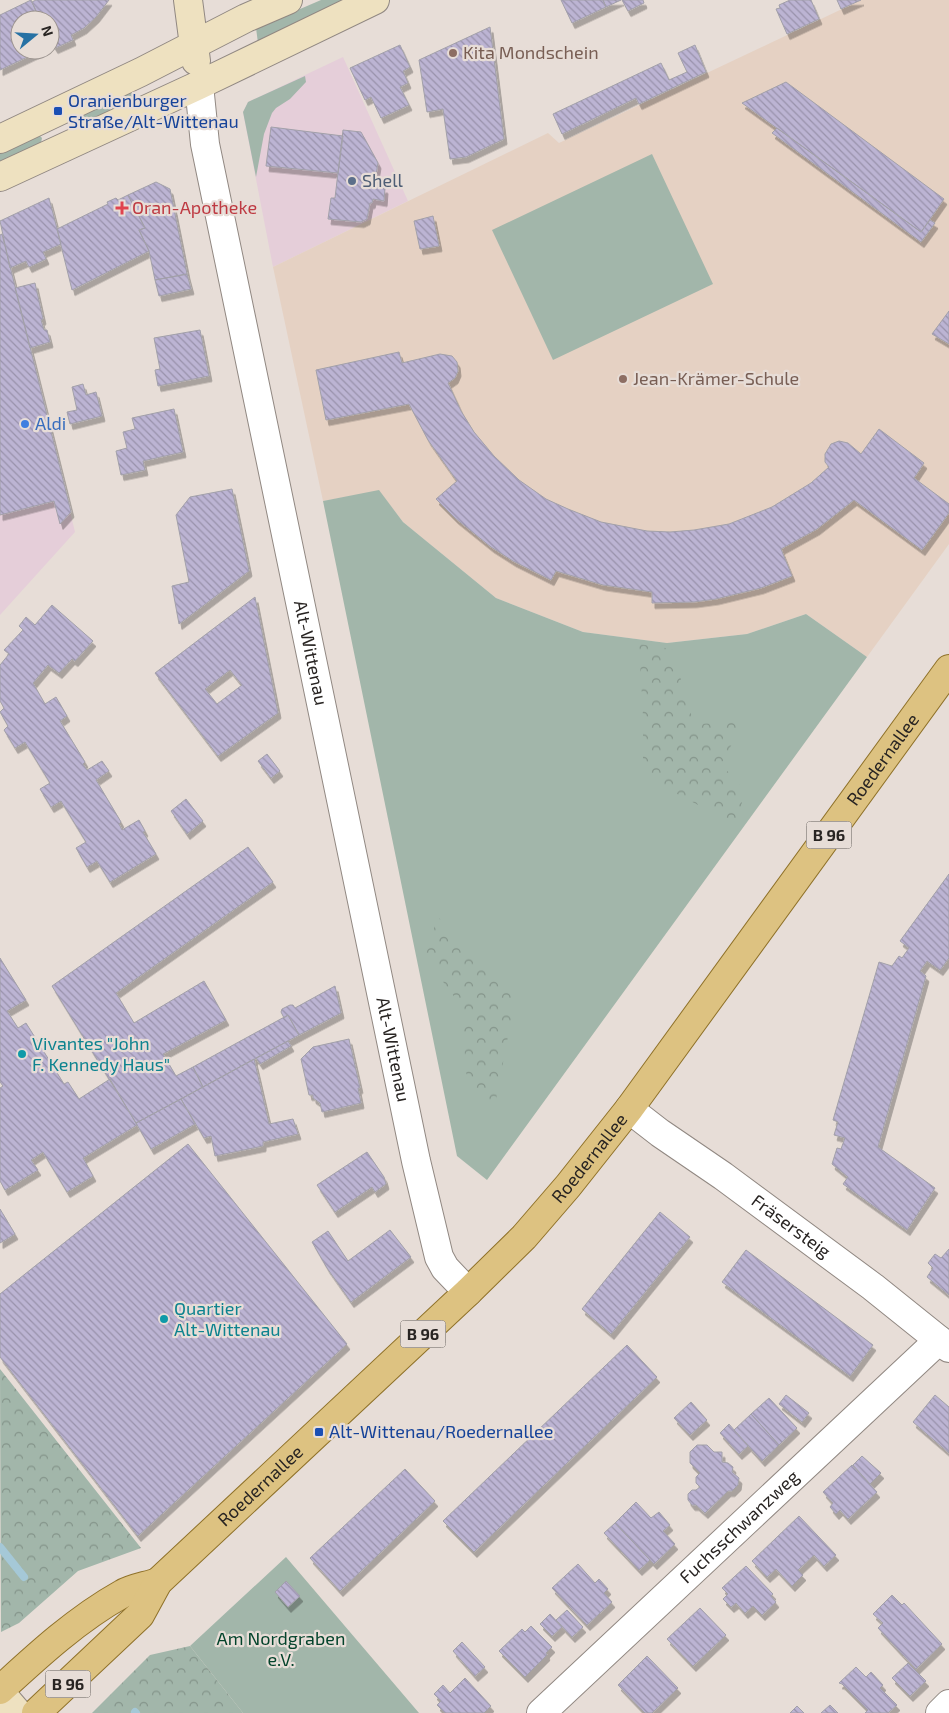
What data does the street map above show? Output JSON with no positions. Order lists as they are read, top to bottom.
{
  "streets": {
    "main road": ["Alt-Wittenau", "Roedernallee", "B 96"],
    "street": ["Fräsersteig", "Fuchsschwanzweg"]
  },
  "crossings": [
    ["Alt-Wittenau", "Roedernallee"],
    ["Roedernallee", "Fräsersteig"],
    ["Fräsersteig", "Fuchsschwanzweg"]
  ],
  "parks": ["Am Nordgraben e.V."],
  "places": {
    "other": [
      "Kita Mondschein",
      "Shell",
      "Jean-Krämer-Schule",
      "Aldi",
      "Vivantes \"John F. Kennedy Haus\"",
      "Quartier Alt-Wittenau"
    ],
    "transit": ["Oranienburger Straße/Alt-Wittenau", "Alt-Wittenau/Roedernallee"],
    "health": ["Oran-Apotheke"]
  },
  "north": "right"
}
